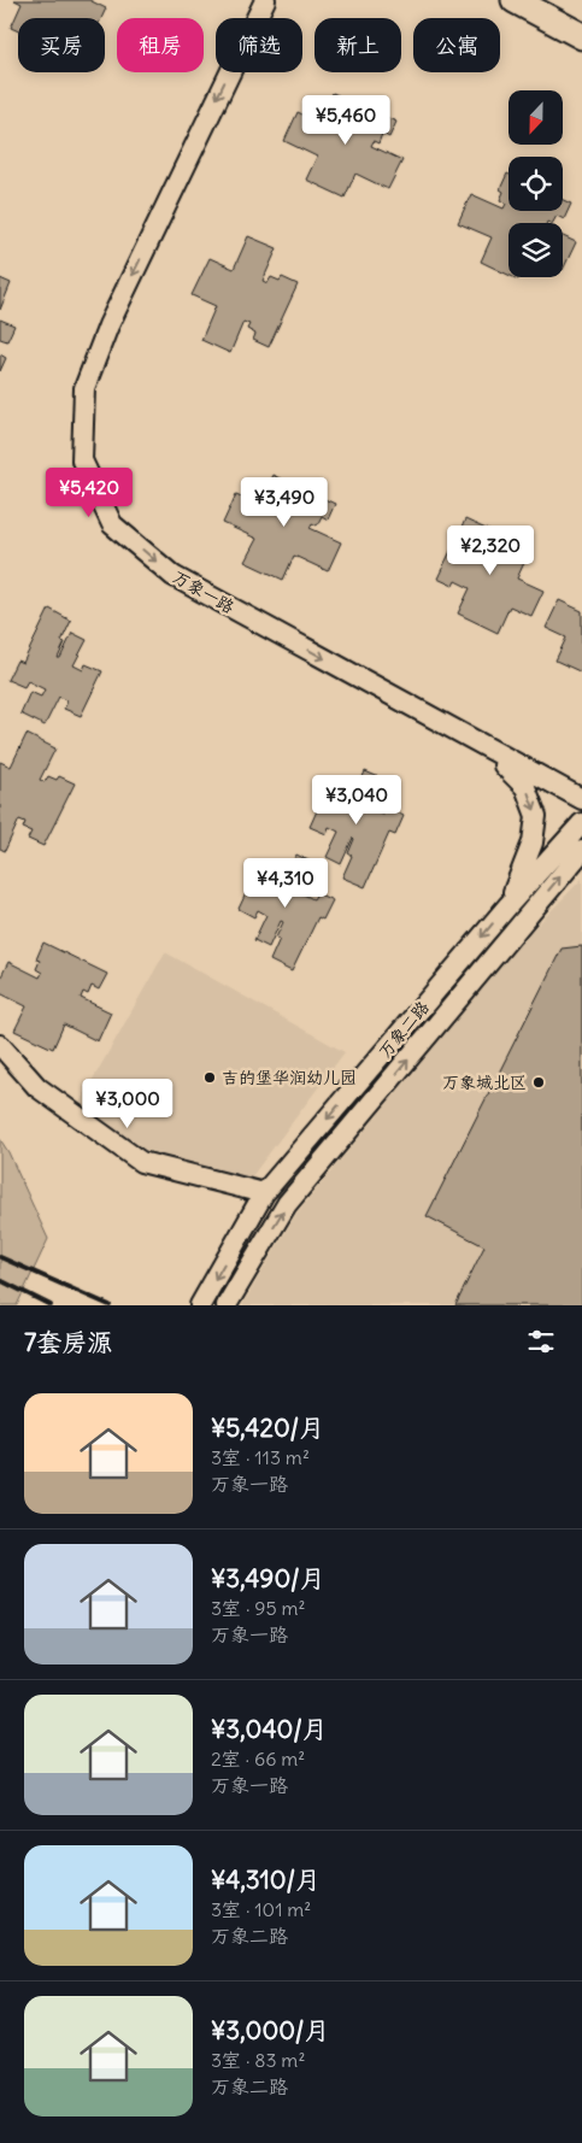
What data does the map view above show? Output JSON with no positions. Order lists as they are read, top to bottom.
{
  "streets": {
    "street": ["万象一路", "万象二路"]
  },
  "places": ["吉的堡华润幼儿园", "万象城北区"],
  "north": "bottom",
  "page": {
    "chip": [
      "买房",
      "租房",
      "筛选",
      "新上",
      "公寓"
    ],
    "price": [
      "¥5,460",
      "¥5,420",
      "¥3,490",
      "¥2,320",
      "¥3,040",
      "¥4,310",
      "¥3,000"
    ],
    "heading": "7套房源",
    "list": [
      {
        "name": "¥5,420/月",
        "note": "3室 · 113 m² · 万象一路"
      },
      {
        "name": "¥3,490/月",
        "note": "3室 · 95 m² · 万象一路"
      },
      {
        "name": "¥3,040/月",
        "note": "2室 · 66 m² · 万象一路"
      },
      {
        "name": "¥4,310/月",
        "note": "3室 · 101 m² · 万象二路"
      },
      {
        "name": "¥3,000/月",
        "note": "3室 · 83 m² · 万象二路"
      }
    ]
  }
}
